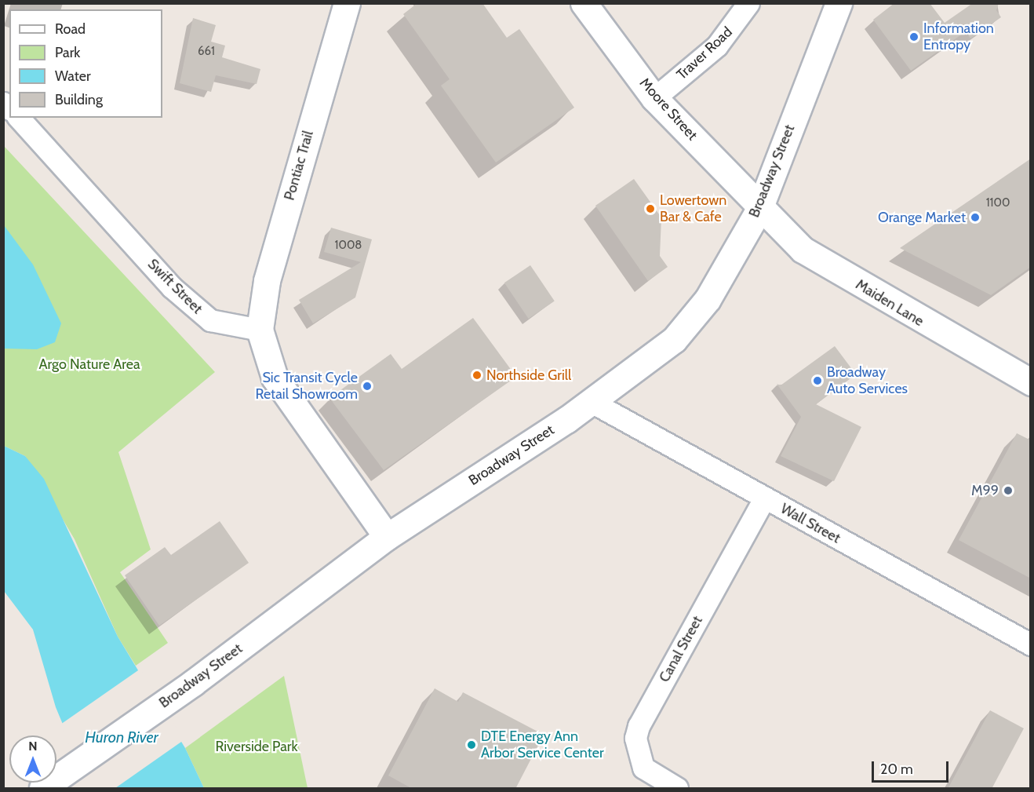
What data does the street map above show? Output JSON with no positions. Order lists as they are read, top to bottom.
{
  "streets": {
    "main road": [
      "Moore Street",
      "Pontiac Trail",
      "Broadway Street",
      "Maiden Lane"
    ],
    "street": [
      "Traver Road",
      "Swift Street",
      "Wall Street",
      "Canal Street"
    ]
  },
  "crossings": [
    ["Traver Road", "Moore Street"],
    ["Moore Street", "Broadway Street"],
    ["Moore Street", "Maiden Lane"],
    ["Pontiac Trail", "Swift Street"],
    ["Broadway Street", "Maiden Lane"],
    ["Broadway Street", "Wall Street"],
    ["Wall Street", "Canal Street"]
  ],
  "water": ["Huron River"],
  "parks": ["Argo Nature Area", "Riverside Park"],
  "places": [
    "Information Entropy",
    "Lowertown Bar & Cafe",
    "Orange Market",
    "Northside Grill",
    "Broadway Auto Services",
    "Sic Transit Cycle Retail Showroom",
    "M99",
    "DTE Energy Ann Arbor Service Center"
  ],
  "house_numbers": ["661", "1100", "1008"],
  "legend": [
    "Road",
    "Park",
    "Water",
    "Building"
  ],
  "scale_bar": "20 m",
  "north": "top"
}
